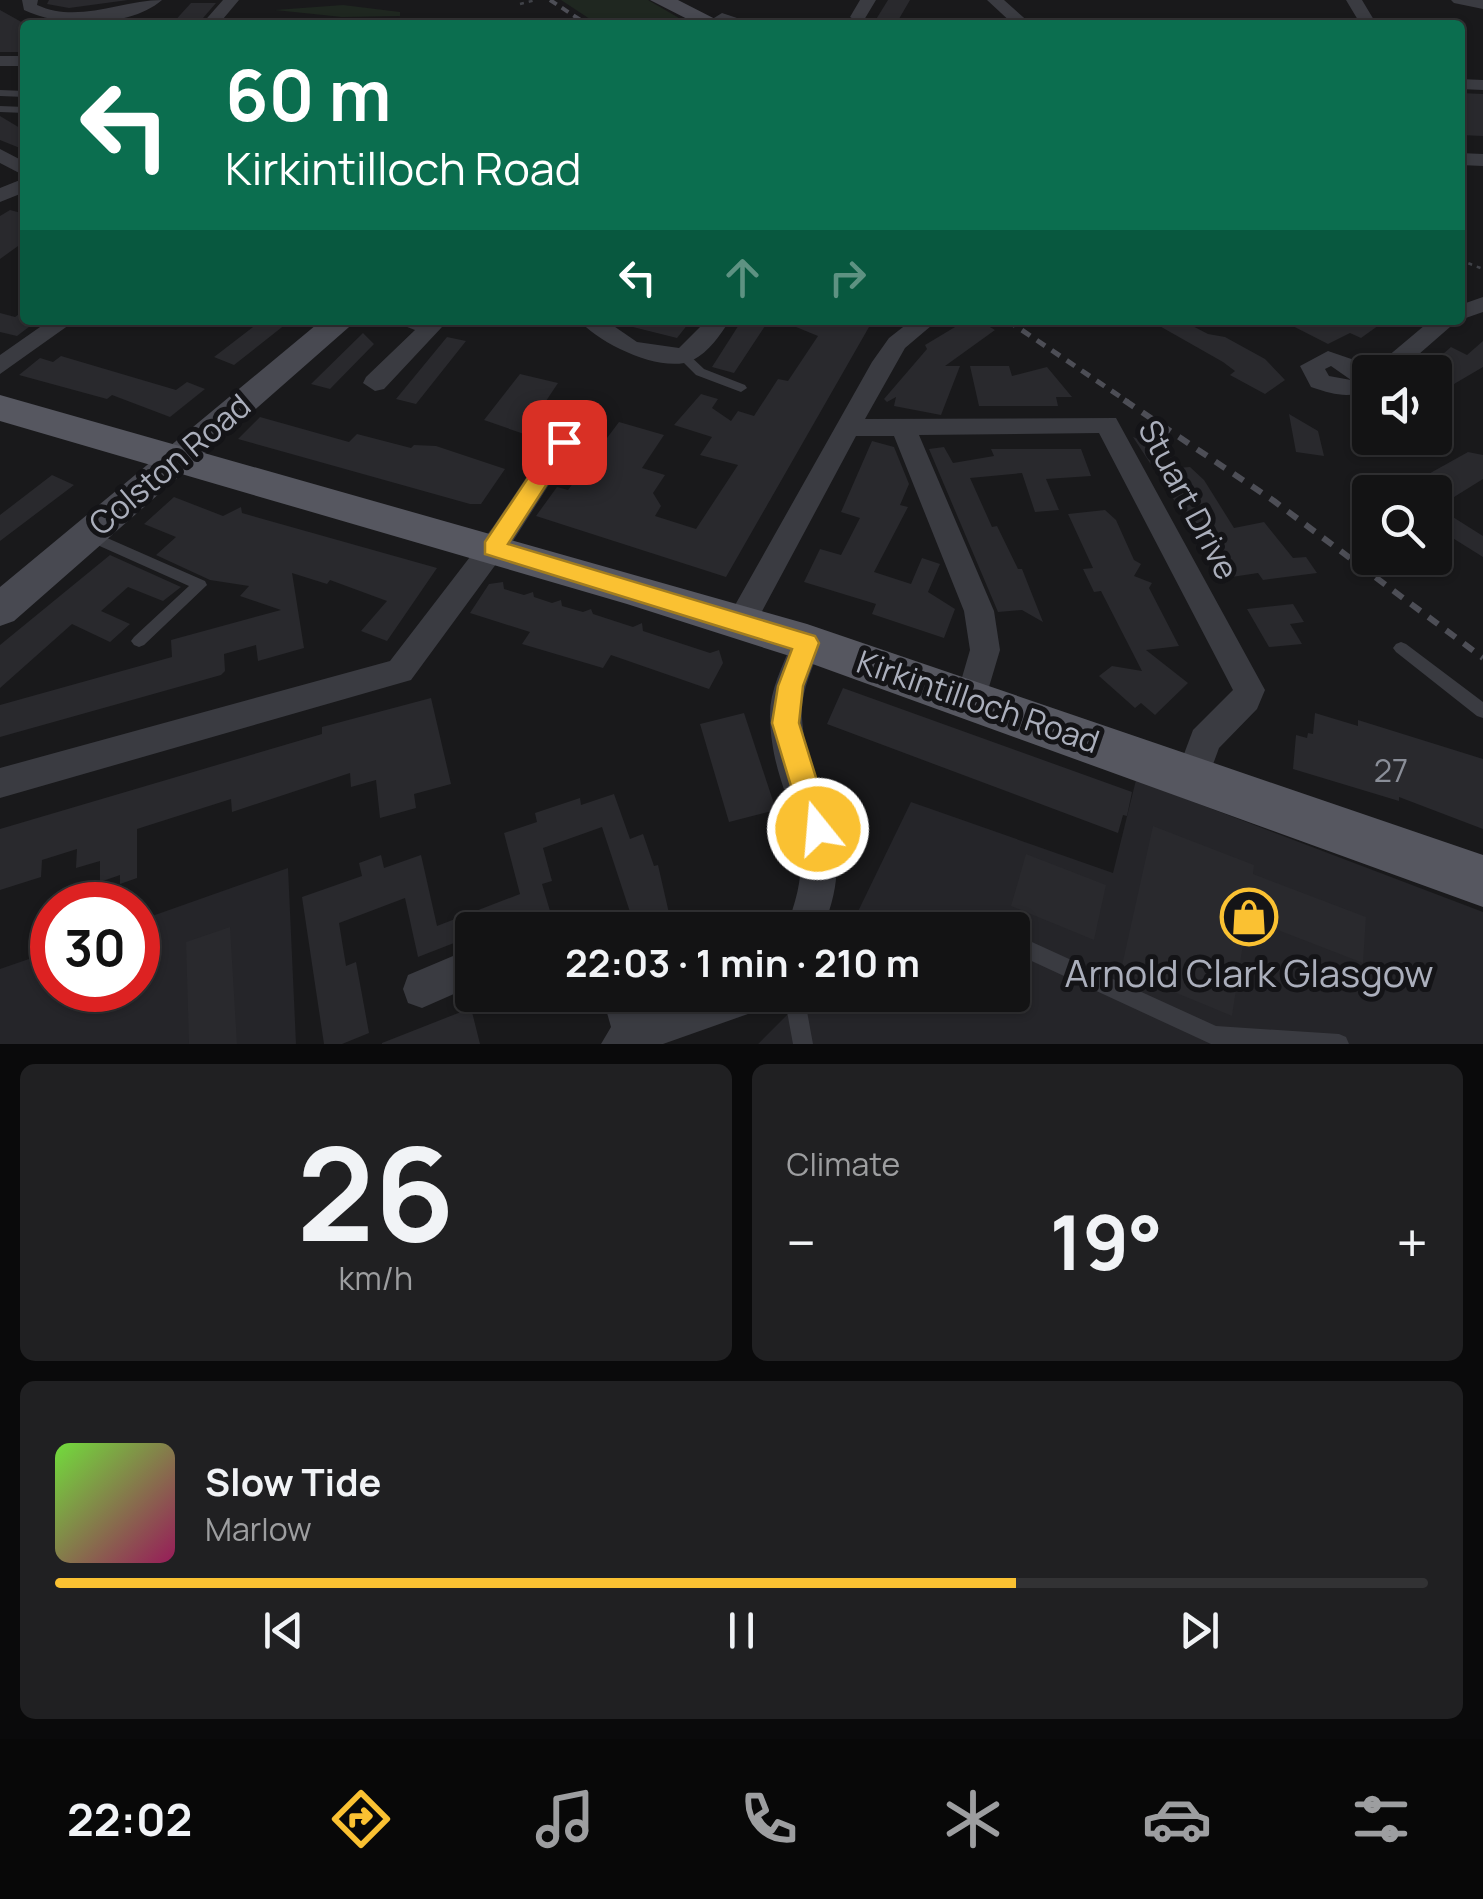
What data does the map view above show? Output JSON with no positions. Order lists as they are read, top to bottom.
{
  "streets": {
    "main road": ["Kirkintilloch Road"],
    "street": ["Colston Road", "Stuart Drive"]
  },
  "crossings": [
    ["Colston Road", "Kirkintilloch Road"],
    ["Stuart Drive", "Kirkintilloch Road"]
  ],
  "places": {
    "shop": ["Arnold Clark Glasgow"]
  },
  "house_numbers": ["27"],
  "page": {
    "turn": ["60 m", "Kirkintilloch Road"],
    "limit": "30",
    "trip": "22:03 · 1 min · 210 m",
    "tile": [
      ["26", "km/h"],
      "Climate"
    ],
    "heat": ["−", "19°", "+"],
    "song": ["Slow Tide", "Marlow"],
    "tabs": "22:02"
  }
}
